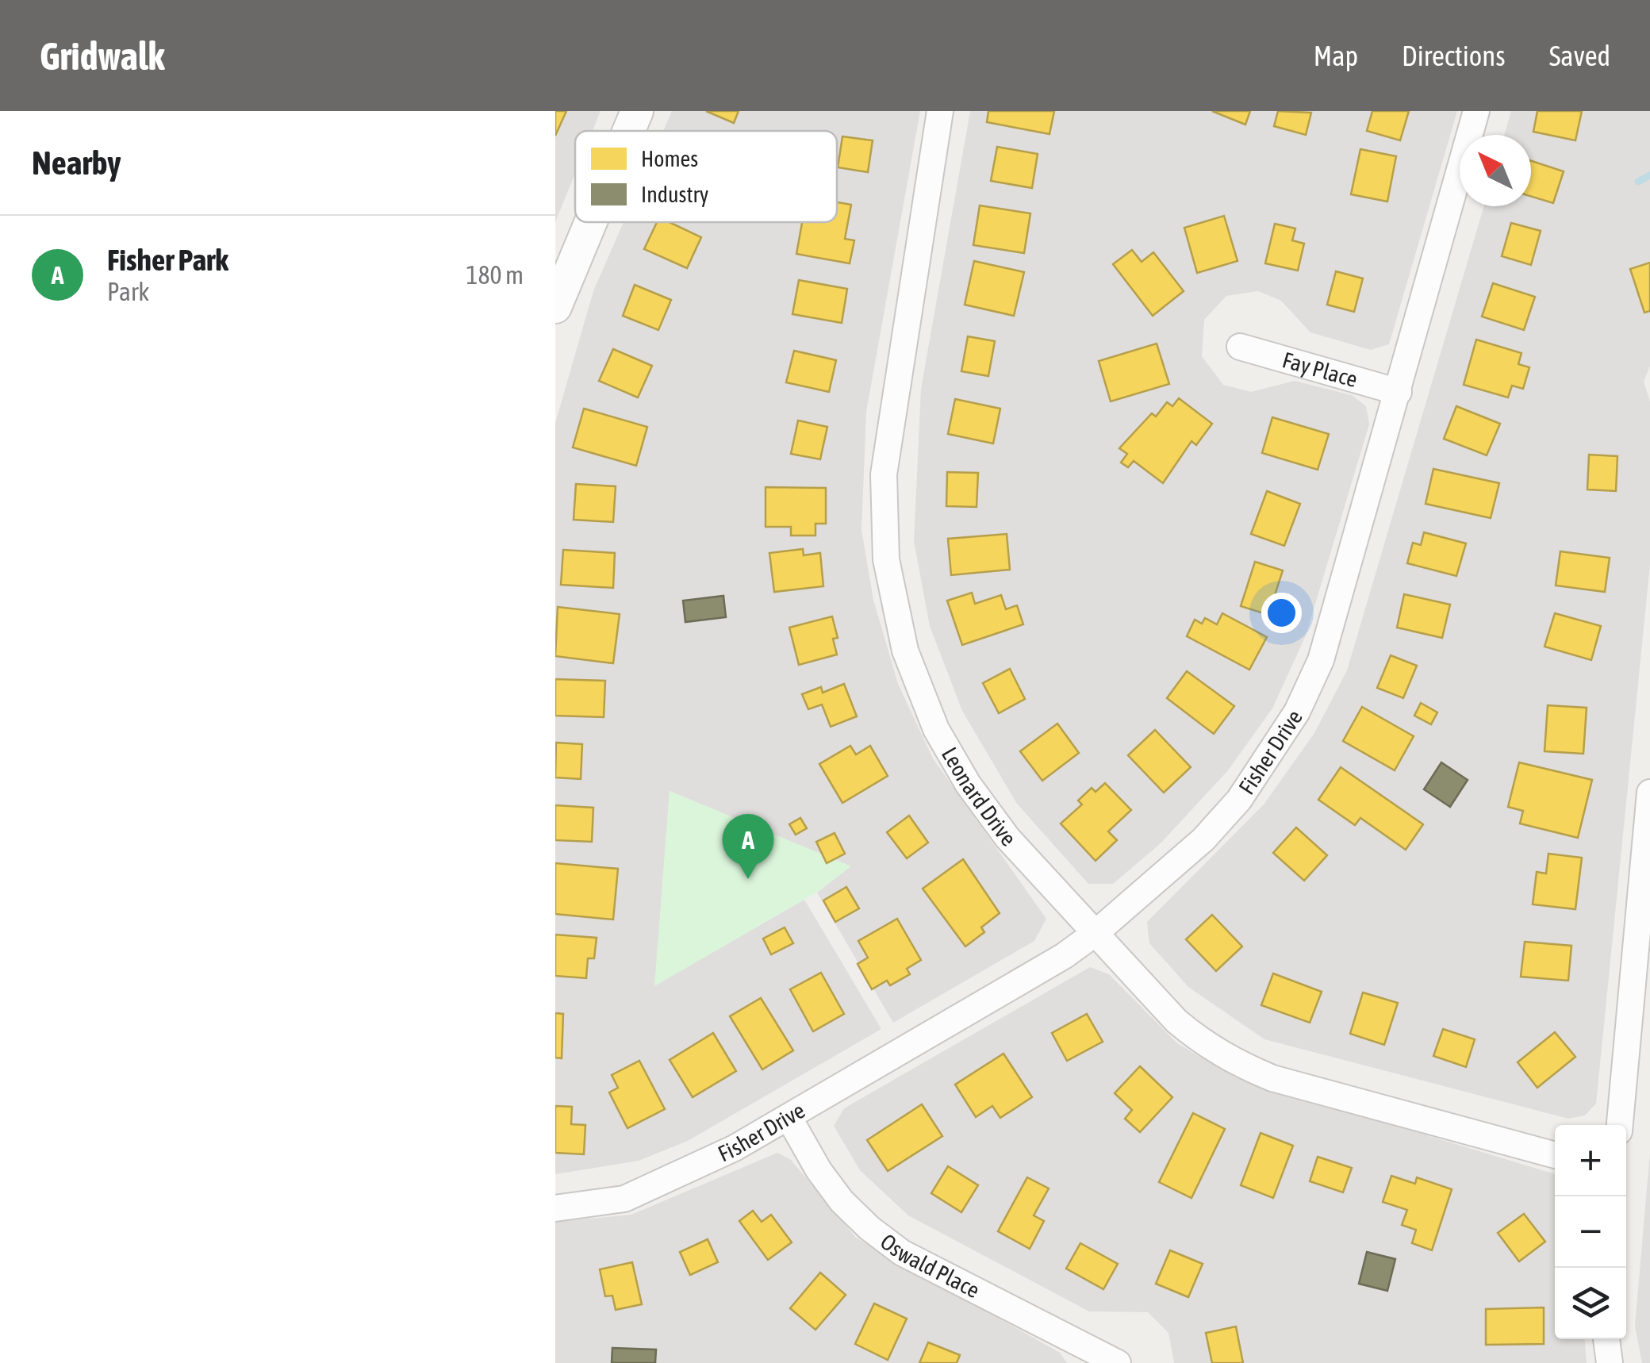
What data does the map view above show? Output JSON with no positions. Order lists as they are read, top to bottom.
{
  "streets": {
    "street": [
      "Fay Place",
      "Fisher Drive",
      "Leonard Drive",
      "Oswald Place"
    ]
  },
  "crossings": [
    ["Fay Place", "Fisher Drive"],
    ["Fisher Drive", "Leonard Drive"],
    ["Fisher Drive", "Oswald Place"]
  ],
  "legend": ["Homes", "Industry"],
  "north": "top left",
  "page": {
    "header": "Gridwalk",
    "nav": ["Map", "Directions", "Saved"],
    "heading": "Nearby",
    "list": [
      {
        "mark": "A",
        "name": "Fisher Park",
        "note": "Park",
        "value": "180 m"
      }
    ],
    "pins": "A",
    "map_buttons": ["+", "−"]
  }
}
